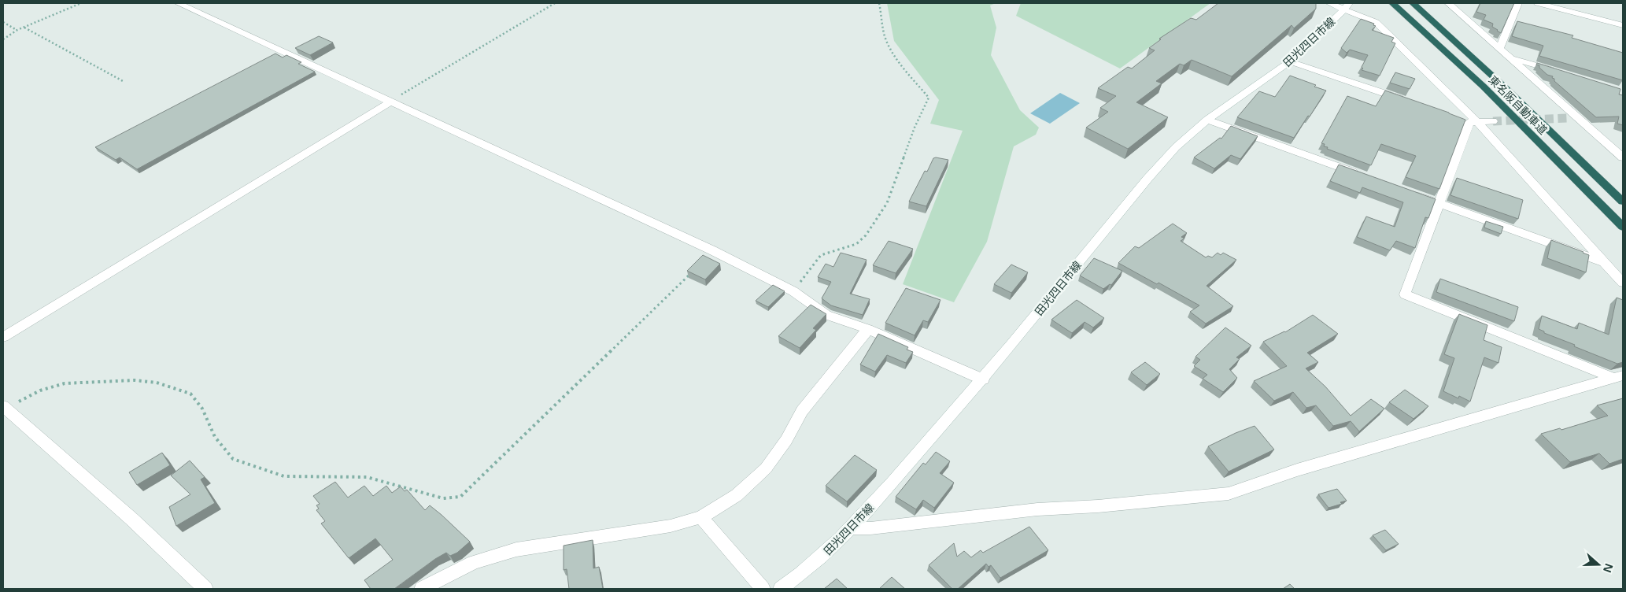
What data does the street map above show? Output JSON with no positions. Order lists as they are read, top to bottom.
{
  "streets": {
    "highway": ["東名阪自動車道"],
    "street": ["田光四日市線"]
  },
  "north": "right"
}
